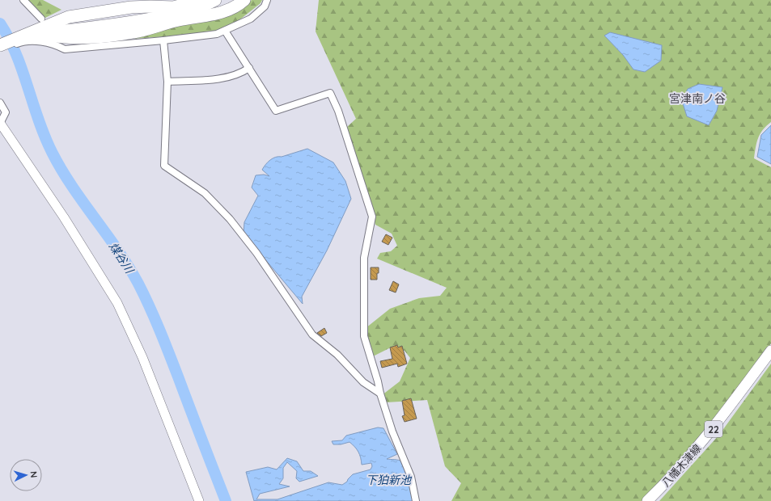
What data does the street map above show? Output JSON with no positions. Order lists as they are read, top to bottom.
{
  "streets": {
    "main road": ["22", "八幡木津線"]
  },
  "districts": ["宮津南ノ谷"],
  "water": ["煤谷川", "下狛新池"],
  "north": "right"
}
